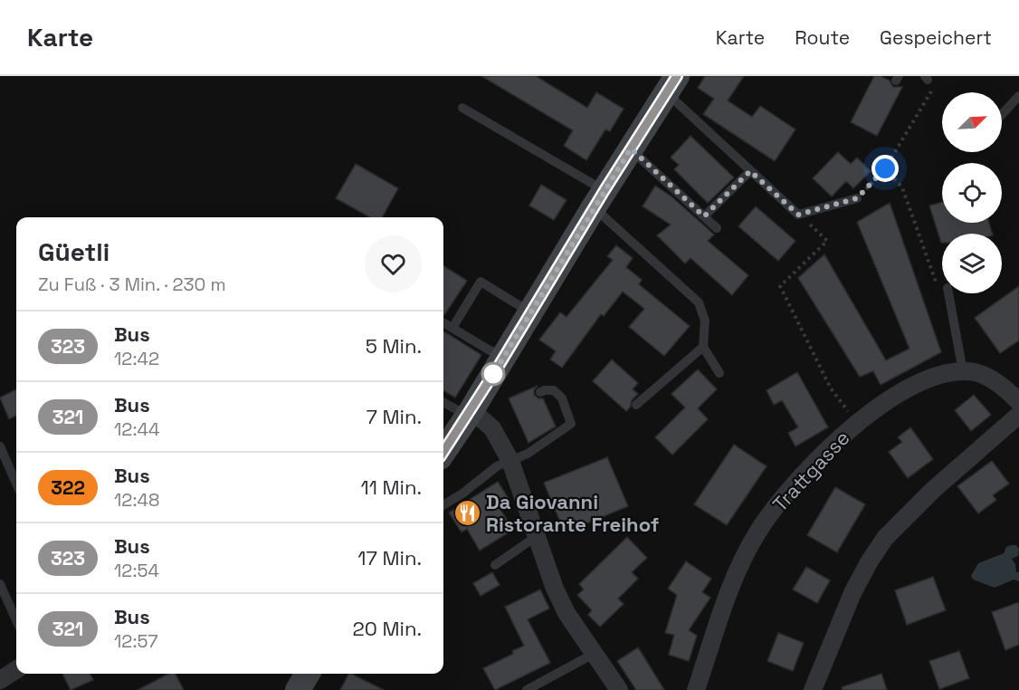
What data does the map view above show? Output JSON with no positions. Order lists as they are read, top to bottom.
{
  "streets": {
    "street": ["Trattgasse"]
  },
  "places": {
    "restaurant": ["Da Giovanni Ristorante Freihof"]
  },
  "lines": ["bus line 323"],
  "north": "top right",
  "page": {
    "header": "Karte",
    "nav": ["Karte", "Route", "Gespeichert"],
    "heading": ["Güetli", "Zu Fuß · 3 Min. · 230 m"],
    "list": [
      {
        "mark": "323",
        "name": "Bus",
        "note": "12:42",
        "value": "5 Min."
      },
      {
        "mark": "321",
        "name": "Bus",
        "note": "12:44",
        "value": "7 Min."
      },
      {
        "mark": "322",
        "name": "Bus",
        "note": "12:48",
        "value": "11 Min."
      },
      {
        "mark": "323",
        "name": "Bus",
        "note": "12:54",
        "value": "17 Min."
      },
      {
        "mark": "321",
        "name": "Bus",
        "note": "12:57",
        "value": "20 Min."
      }
    ]
  }
}
